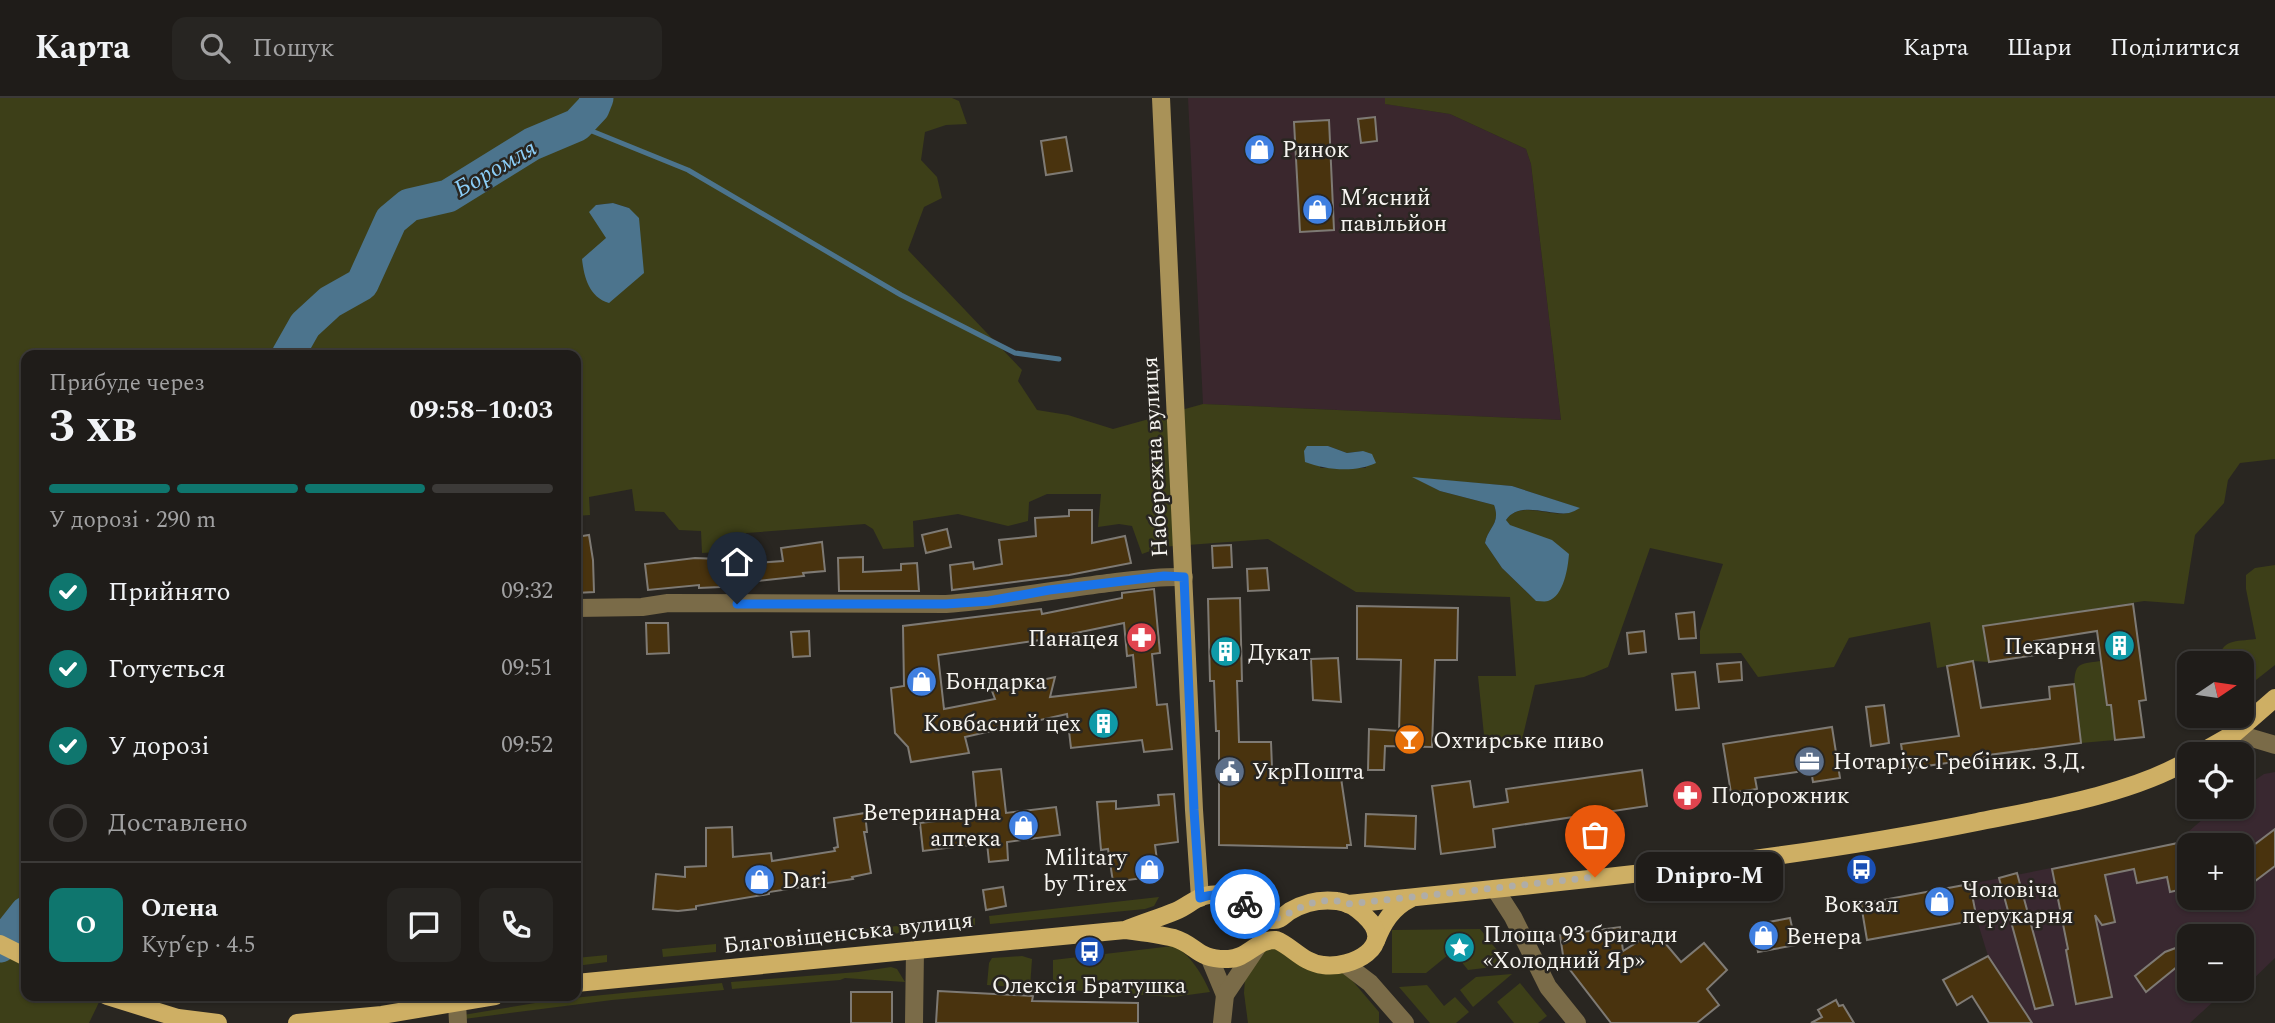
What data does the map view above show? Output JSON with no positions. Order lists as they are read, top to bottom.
{
  "streets": {
    "main road": ["Набережна вулиця", "Благовіщенська вулиця"]
  },
  "crossings": [
    ["Набережна вулиця", "Благовіщенська вулиця"]
  ],
  "water": ["Боромля"],
  "places": {
    "shop": [
      "Ринок",
      "М’ясний павільйон",
      "Бондарка",
      "Ветеринарна аптека",
      "Military by Tirex",
      "Dari",
      "Чоловіча перукарня",
      "Венера"
    ],
    "pharmacy": ["Панацея", "Подорожник"],
    "building": ["Пекарня", "Дукат", "Ковбасний цех"],
    "bar": ["Охтирське пиво"],
    "office": ["Нотаріус Гребіник. З.Д."],
    "public building": ["УкрПошта"],
    "bus stop": ["Вокзал", "Олексія Братушка"],
    "other": ["Dnipro-M"],
    "place": ["Площа 93 бригади «Холодний Яр»"]
  },
  "north": "right",
  "page": {
    "header": "Карта",
    "search": "Пошук",
    "nav": ["Карта", "Шари", "Поділитися"],
    "heading": ["3 хв", "Прибуде через", "09:58–10:03"],
    "panel": ["Олена", "Кур’єр · 4.5"],
    "bar": "У дорозі · 290 m",
    "list": [
      ["Прийнято", "09:32"],
      ["Готується", "09:51"],
      ["У дорозі", "09:52"],
      "Доставлено"
    ],
    "map_buttons": ["+", "−"],
    "bubble": "Dnipro-M",
    "round": "О"
  }
}
